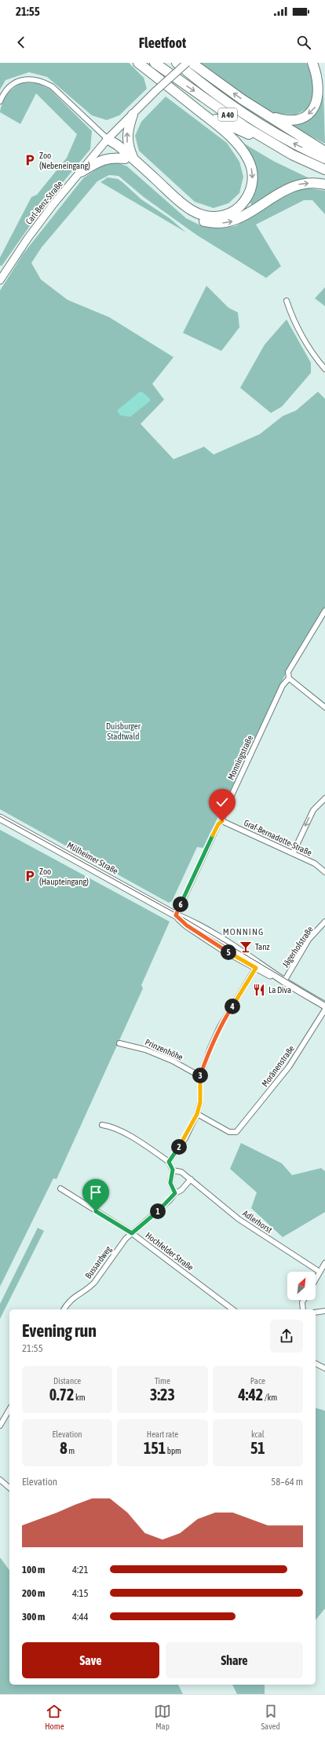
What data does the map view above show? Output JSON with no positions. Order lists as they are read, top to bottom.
{
  "streets": {
    "highway": ["A 40"],
    "main road": ["Carl-Benz-Straße", "Mülheimer Straße"],
    "street": [
      "Monningstraße",
      "Graf-Bernadotte-Straße",
      "Jägerhofstraße",
      "Prinzenhöhe",
      "Moränenstraße",
      "Adlerhorst",
      "Hochfelder Straße",
      "Bussardweg"
    ]
  },
  "crossings": [
    ["Monningstraße", "Graf-Bernadotte-Straße"],
    ["Monningstraße", "Mülheimer Straße"],
    ["Mülheimer Straße", "Jägerhofstraße"],
    ["Hochfelder Straße", "Bussardweg"]
  ],
  "districts": ["MONNING"],
  "parks": ["Duisburger Stadtwald"],
  "places": {
    "parking": ["Zoo (Nebeneingang)", "Zoo (Haupteingang)"],
    "bar": ["Tanz"],
    "restaurant": ["La Diva"]
  },
  "north": "top right",
  "page": {
    "status": "21:55",
    "header": "Fleetfoot",
    "pins": [
      "6",
      "5",
      "4",
      "3",
      "2",
      "1"
    ],
    "heading": ["Evening run", "21:55"],
    "stats": [
      ["Distance", "0.72 km"],
      ["Time", "3:23"],
      ["Pace", "4:42 /km"],
      ["Elevation", "8 m"],
      ["Heart rate", "151 bpm"],
      ["kcal", "51"]
    ],
    "chart": ["Elevation", "58–64 m"],
    "list": [
      {
        "name": "100 m",
        "note": "4:21"
      },
      {
        "name": "200 m",
        "note": "4:15"
      },
      {
        "name": "300 m",
        "note": "4:44"
      }
    ],
    "buttons": ["Save", "Share"],
    "tabs": ["Home", "Map", "Saved"]
  }
}
